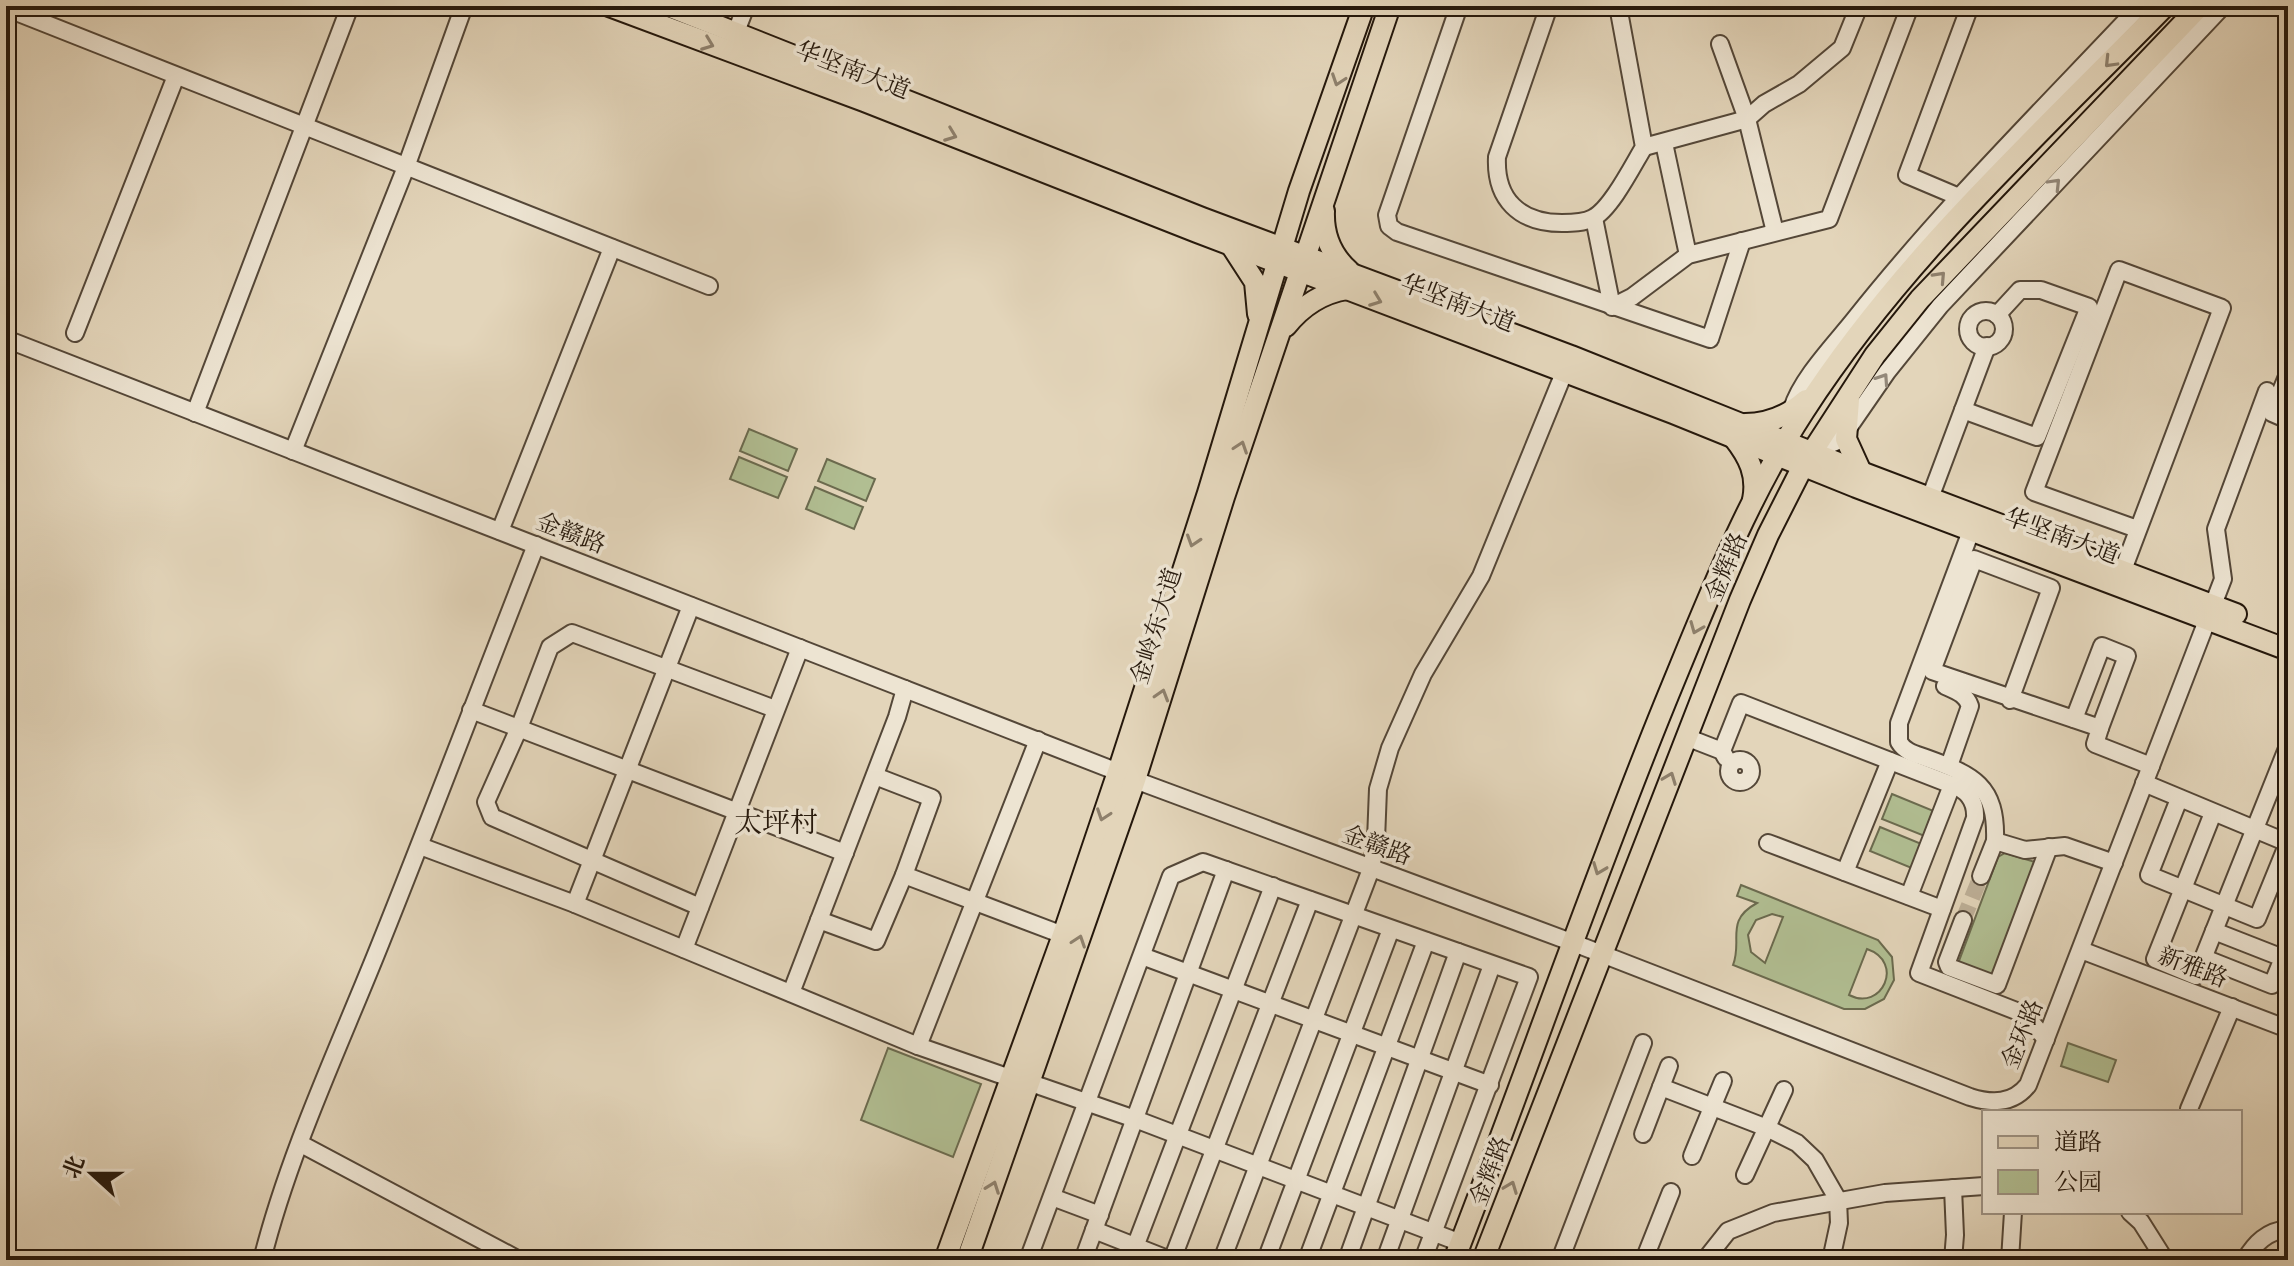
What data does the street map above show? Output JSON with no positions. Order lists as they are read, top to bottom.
{
  "streets": {
    "main road": ["华坚南大道", "金辉路", "金岭东大道"],
    "street": ["金赣路", "新雅路", "金环路"]
  },
  "crossings": [
    ["华坚南大道", "金辉路"],
    ["华坚南大道", "金岭东大道"],
    ["华坚南大道", "金环路"],
    ["金赣路", "金辉路"],
    ["金赣路", "金岭东大道"],
    ["金赣路", "金环路"],
    ["金辉路", "金环路"],
    ["新雅路", "金环路"]
  ],
  "districts": ["太坪村"],
  "legend": ["道路", "公园"],
  "north": "left"
}
